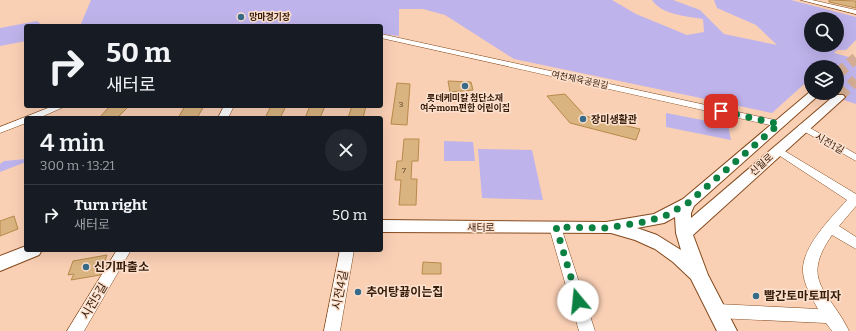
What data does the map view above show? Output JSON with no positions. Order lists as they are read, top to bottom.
{
  "streets": {
    "street": [
      "여천체육공원길",
      "시전1길",
      "신월로",
      "새터로",
      "시전4길",
      "시전5길"
    ]
  },
  "crossings": [
    ["여천체육공원길", "신월로"],
    ["시전1길", "신월로"],
    ["신월로", "새터로"]
  ],
  "places": [
    "망마경기장",
    "롯데케미칼 첨단소재 여수mom편한 어린이집",
    "장미생활관",
    "신기파출소",
    "추어탕끓이는집",
    "빨간토마토피자"
  ],
  "house_numbers": ["3", "7"],
  "page": {
    "turn": ["50 m", "새터로"],
    "heading": ["4 min", "300 m · 13:21"],
    "list": [
      {
        "name": "Turn right",
        "note": "새터로",
        "value": "50 m"
      }
    ]
  }
}
